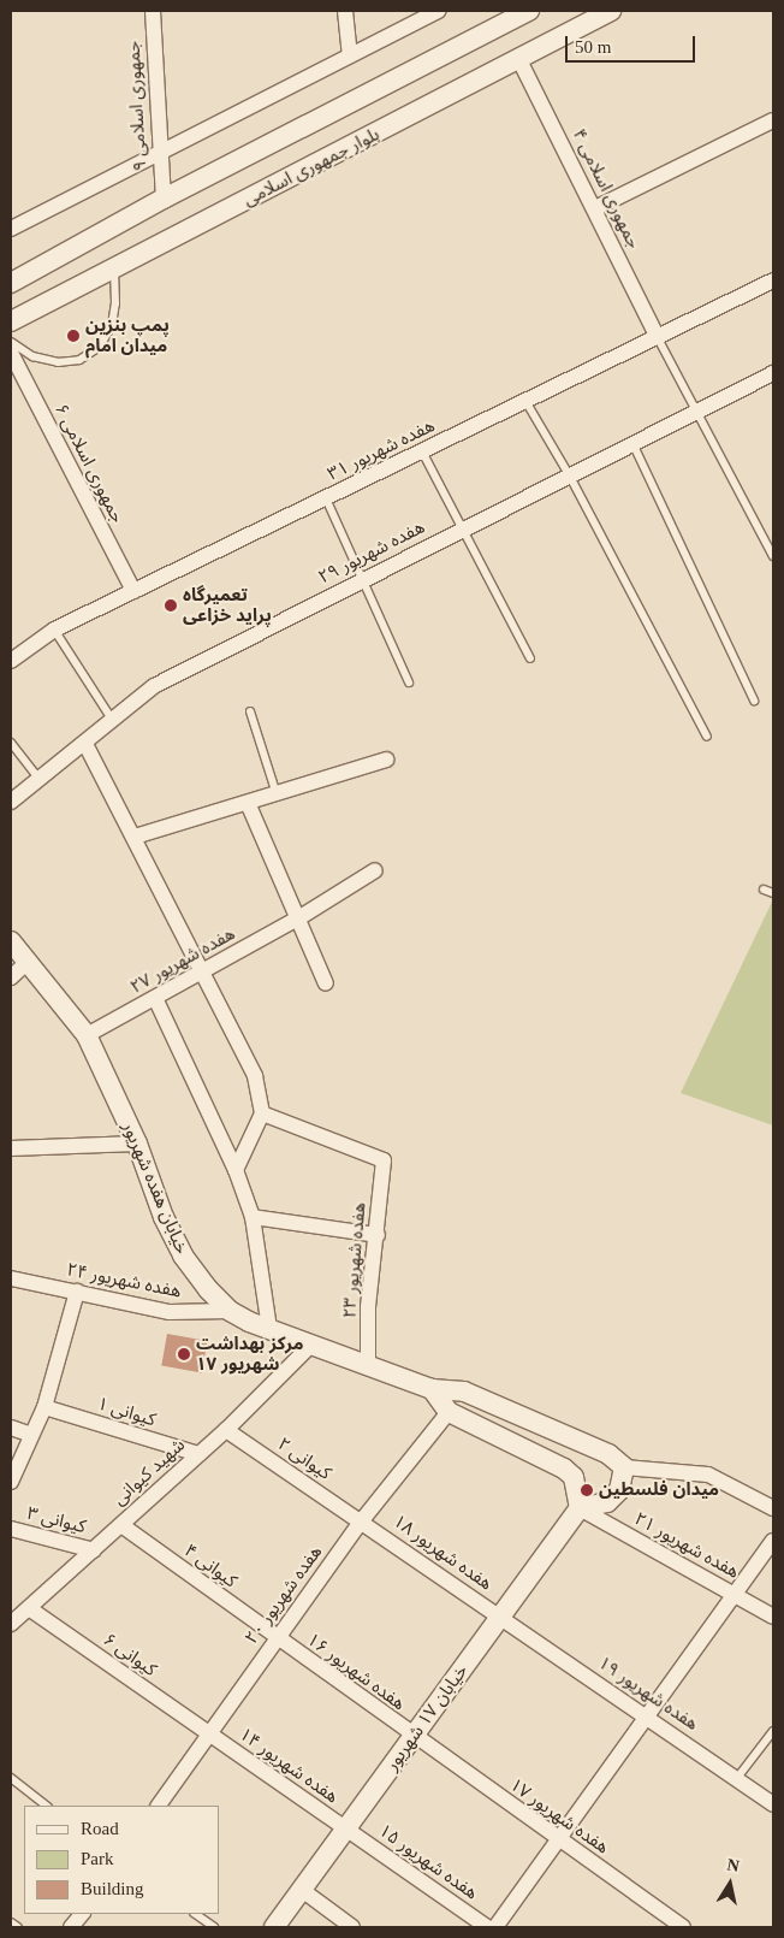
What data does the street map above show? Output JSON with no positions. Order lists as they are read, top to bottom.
{
  "streets": {
    "street": [
      "جمهوری اسلامی ۹",
      "بلوار جمهوری اسلامی",
      "جمهوری اسلامی ۴",
      "هفده شهریور ۳۱",
      "جمهوری اسلامی ۶",
      "هفده شهریور ۲۹",
      "هفده شهریور ۲۷",
      "خیابان هفده شهریور",
      "هفده شهریور ۲۳",
      "هفده شهریور ۲۴",
      "کیوانی ۱",
      "کیوانی ۲",
      "شهید کیوانی",
      "کیوانی ۳",
      "هفده شهریور ۲۱",
      "هفده شهریور ۱۸",
      "کیوانی ۴",
      "هفده شهریور ۲۰",
      "کیوانی ۶",
      "هفده شهریور ۱۶",
      "هفده شهریور ۱۹",
      "خیابان ۱۷ شهریور",
      "هفده شهریور ۱۴",
      "هفده شهریور ۱۷",
      "هفده شهریور ۱۵"
    ]
  },
  "crossings": [
    ["بلوار جمهوری اسلامی", "جمهوری اسلامی ۴"],
    ["جمهوری اسلامی ۴", "هفده شهریور ۳۱"],
    ["هفده شهریور ۳۱", "جمهوری اسلامی ۶"],
    ["هفده شهریور ۲۷", "خیابان هفده شهریور"],
    ["خیابان هفده شهریور", "هفده شهریور ۲۳"],
    ["خیابان هفده شهریور", "هفده شهریور ۲۴"],
    ["خیابان هفده شهریور", "شهید کیوانی"],
    ["کیوانی ۱", "شهید کیوانی"],
    ["کیوانی ۲", "شهید کیوانی"],
    ["کیوانی ۲", "هفده شهریور ۱۸"],
    ["کیوانی ۲", "هفده شهریور ۲۰"],
    ["شهید کیوانی", "کیوانی ۳"],
    ["شهید کیوانی", "کیوانی ۴"],
    ["شهید کیوانی", "کیوانی ۶"],
    ["هفده شهریور ۲۱", "خیابان ۱۷ شهریور"],
    ["هفده شهریور ۱۸", "هفده شهریور ۲۰"],
    ["هفده شهریور ۱۸", "هفده شهریور ۱۹"],
    ["هفده شهریور ۱۸", "خیابان ۱۷ شهریور"],
    ["کیوانی ۴", "هفده شهریور ۲۰"],
    ["کیوانی ۴", "هفده شهریور ۱۶"],
    ["هفده شهریور ۲۰", "کیوانی ۶"],
    ["هفده شهریور ۲۰", "هفده شهریور ۱۶"],
    ["هفده شهریور ۲۰", "هفده شهریور ۱۴"],
    ["کیوانی ۶", "هفده شهریور ۱۴"],
    ["هفده شهریور ۱۶", "خیابان ۱۷ شهریور"],
    ["هفده شهریور ۱۶", "هفده شهریور ۱۷"],
    ["هفده شهریور ۱۹", "خیابان ۱۷ شهریور"],
    ["خیابان ۱۷ شهریور", "هفده شهریور ۱۴"],
    ["خیابان ۱۷ شهریور", "هفده شهریور ۱۷"],
    ["خیابان ۱۷ شهریور", "هفده شهریور ۱۵"],
    ["هفده شهریور ۱۴", "هفده شهریور ۱۵"]
  ],
  "places": [
    "پمپ بنزین میدان امام",
    "تعمیرگاه پراید خزاعی",
    "مرکز بهداشت ۱۷ شهریور",
    "میدان فلسطین"
  ],
  "legend": ["Road", "Park", "Building"],
  "scale_bar": "50 m",
  "north": "top"
}
